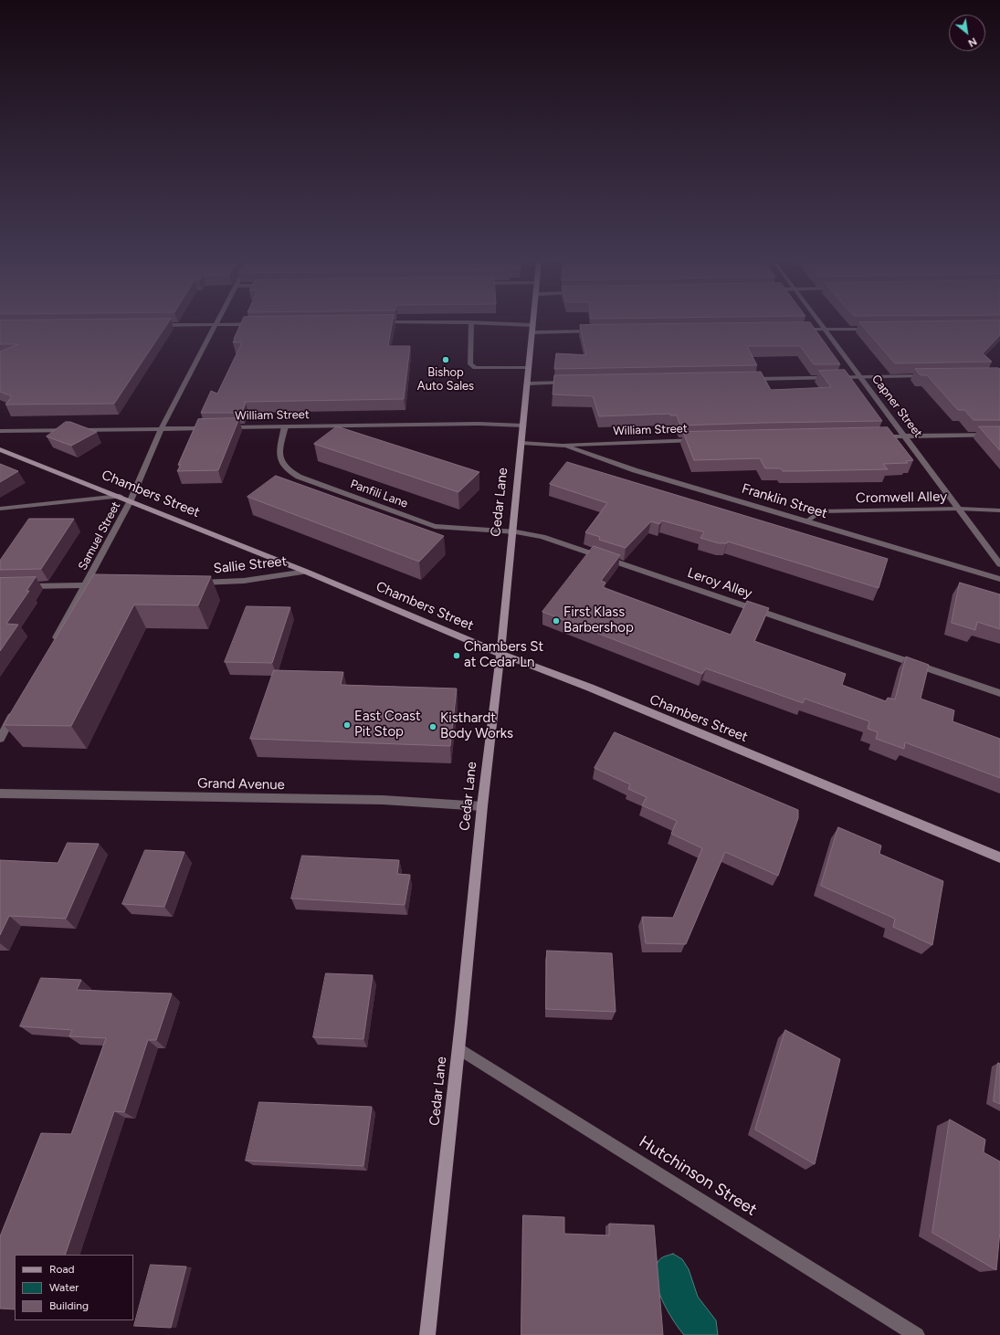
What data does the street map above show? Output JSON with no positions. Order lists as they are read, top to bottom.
{
  "streets": {
    "street": [
      "Capner Street",
      "William Street",
      "Chambers Street",
      "Panfili Lane",
      "Cromwell Alley",
      "Franklin Street",
      "Cedar Lane",
      "Samuel Street",
      "Sallie Street",
      "Leroy Alley",
      "Grand Avenue",
      "Hutchinson Street"
    ]
  },
  "crossings": [
    ["Capner Street", "Cromwell Alley"],
    ["William Street", "Panfili Lane"],
    ["William Street", "Franklin Street"],
    ["William Street", "Cedar Lane"],
    ["Chambers Street", "Cedar Lane"],
    ["Chambers Street", "Samuel Street"],
    ["Chambers Street", "Sallie Street"],
    ["Panfili Lane", "Cedar Lane"],
    ["Panfili Lane", "Leroy Alley"],
    ["Cromwell Alley", "Franklin Street"],
    ["Cedar Lane", "Leroy Alley"],
    ["Cedar Lane", "Grand Avenue"],
    ["Cedar Lane", "Hutchinson Street"]
  ],
  "places": [
    "Bishop Auto Sales",
    "First Klass Barbershop",
    "Chambers St at Cedar Ln",
    "East Coast Pit Stop",
    "Kisthardt Body Works"
  ],
  "legend": ["Road", "Water", "Building"],
  "north": "bottom right"
}
